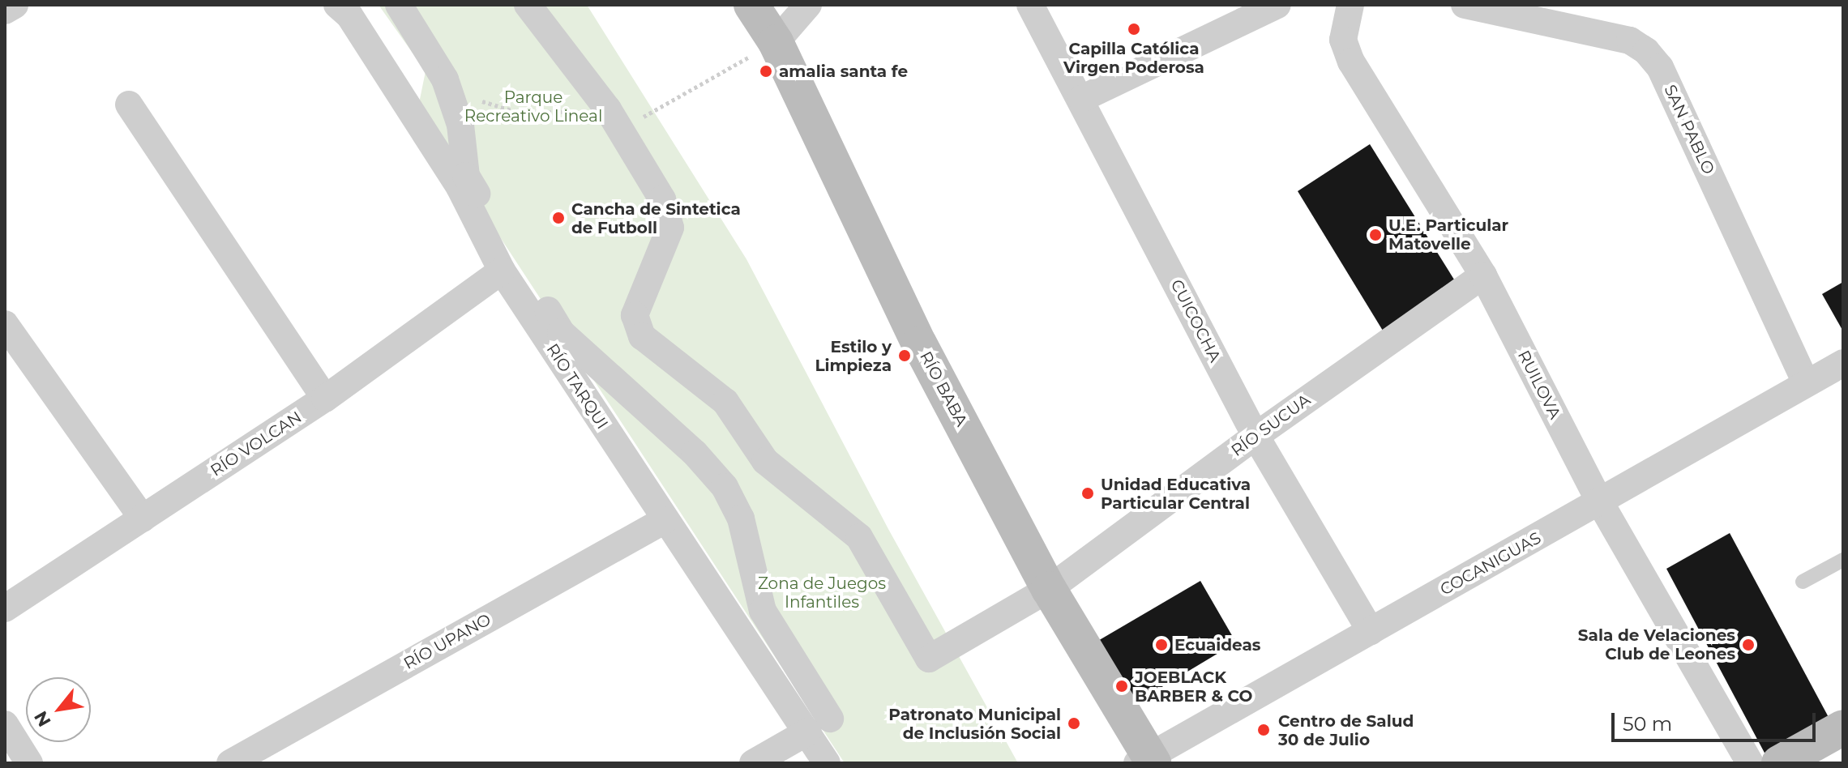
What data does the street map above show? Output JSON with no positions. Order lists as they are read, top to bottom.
{
  "streets": {
    "street": [
      "SAN PABLO",
      "CUICOCHA",
      "RUILOVA",
      "RÍO TARQUI",
      "RÍO BABA",
      "RÍO SUCUA",
      "RÍO VOLCAN",
      "COCANIGUAS",
      "RÍO UPANO"
    ]
  },
  "crossings": [
    ["SAN PABLO", "COCANIGUAS"],
    ["CUICOCHA", "RÍO SUCUA"],
    ["CUICOCHA", "COCANIGUAS"],
    ["RUILOVA", "RÍO SUCUA"],
    ["RUILOVA", "COCANIGUAS"],
    ["RÍO TARQUI", "RÍO VOLCAN"],
    ["RÍO TARQUI", "RÍO UPANO"],
    ["RÍO BABA", "RÍO SUCUA"],
    ["RÍO BABA", "COCANIGUAS"]
  ],
  "parks": ["Parque Recreativo Lineal", "Zona de Juegos Infantiles"],
  "places": [
    "Capilla Católica Virgen Poderosa",
    "amalia santa fe",
    "Cancha de Sintetica de Futboll",
    "U.E. Particular Matovelle",
    "Estilo y Limpieza",
    "Unidad Educativa Particular Central",
    "Ecuaideas",
    "Sala de Velaciones Club de Leones",
    "JOEBLACK BARBER & CO",
    "Patronato Municipal de Inclusión Social",
    "Centro de Salud 30 de Julio"
  ],
  "scale_bar": "50 m",
  "north": "bottom left"
}
